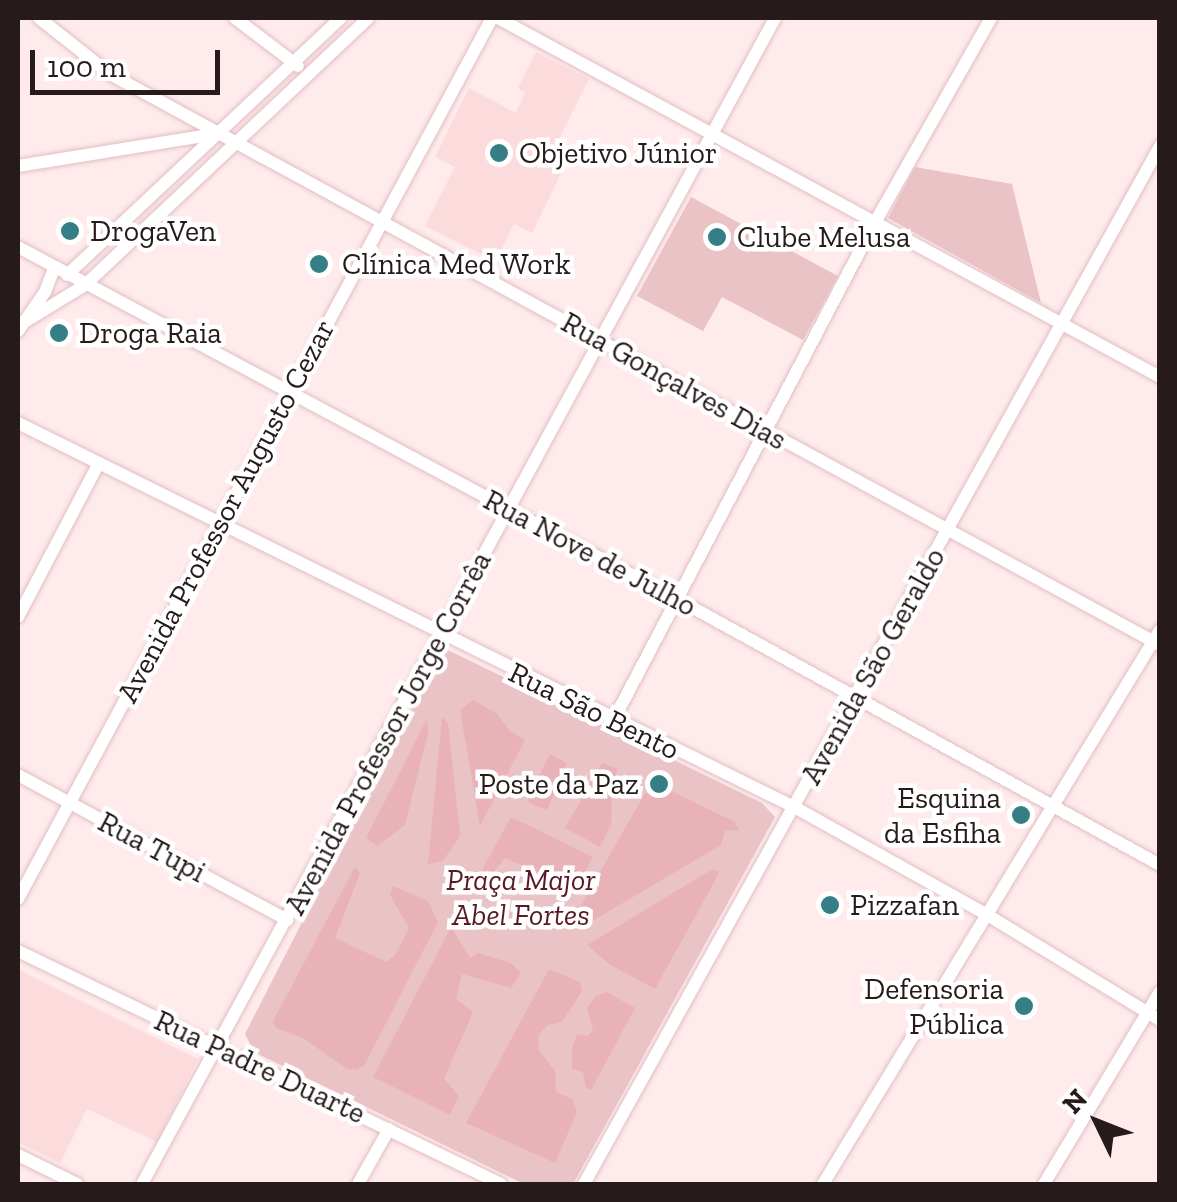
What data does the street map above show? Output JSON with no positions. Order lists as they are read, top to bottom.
{
  "streets": {
    "street": [
      "Rua Gonçalves Dias",
      "Avenida Professor Augusto Cezar",
      "Rua Nove de Julho",
      "Avenida São Geraldo",
      "Rua São Bento",
      "Avenida Professor Jorge Corrêa",
      "Rua Tupi",
      "Rua Padre Duarte"
    ]
  },
  "crossings": [
    ["Rua Gonçalves Dias", "Avenida Professor Augusto Cezar"],
    ["Rua Gonçalves Dias", "Avenida São Geraldo"],
    ["Rua Gonçalves Dias", "Avenida Professor Jorge Corrêa"],
    ["Avenida Professor Augusto Cezar", "Rua Nove de Julho"],
    ["Avenida Professor Augusto Cezar", "Rua São Bento"],
    ["Avenida Professor Augusto Cezar", "Rua Tupi"],
    ["Rua Nove de Julho", "Avenida São Geraldo"],
    ["Rua Nove de Julho", "Avenida Professor Jorge Corrêa"],
    ["Avenida São Geraldo", "Rua São Bento"],
    ["Rua São Bento", "Avenida Professor Jorge Corrêa"],
    ["Avenida Professor Jorge Corrêa", "Rua Tupi"],
    ["Avenida Professor Jorge Corrêa", "Rua Padre Duarte"]
  ],
  "parks": ["Praça Major Abel Fortes"],
  "places": [
    "Objetivo Júnior",
    "DrogaVen",
    "Clube Melusa",
    "Clínica Med Work",
    "Droga Raia",
    "Poste da Paz",
    "Esquina da Esfiha",
    "Pizzafan",
    "Defensoria Pública"
  ],
  "scale_bar": "100 m",
  "north": "top left"
}
